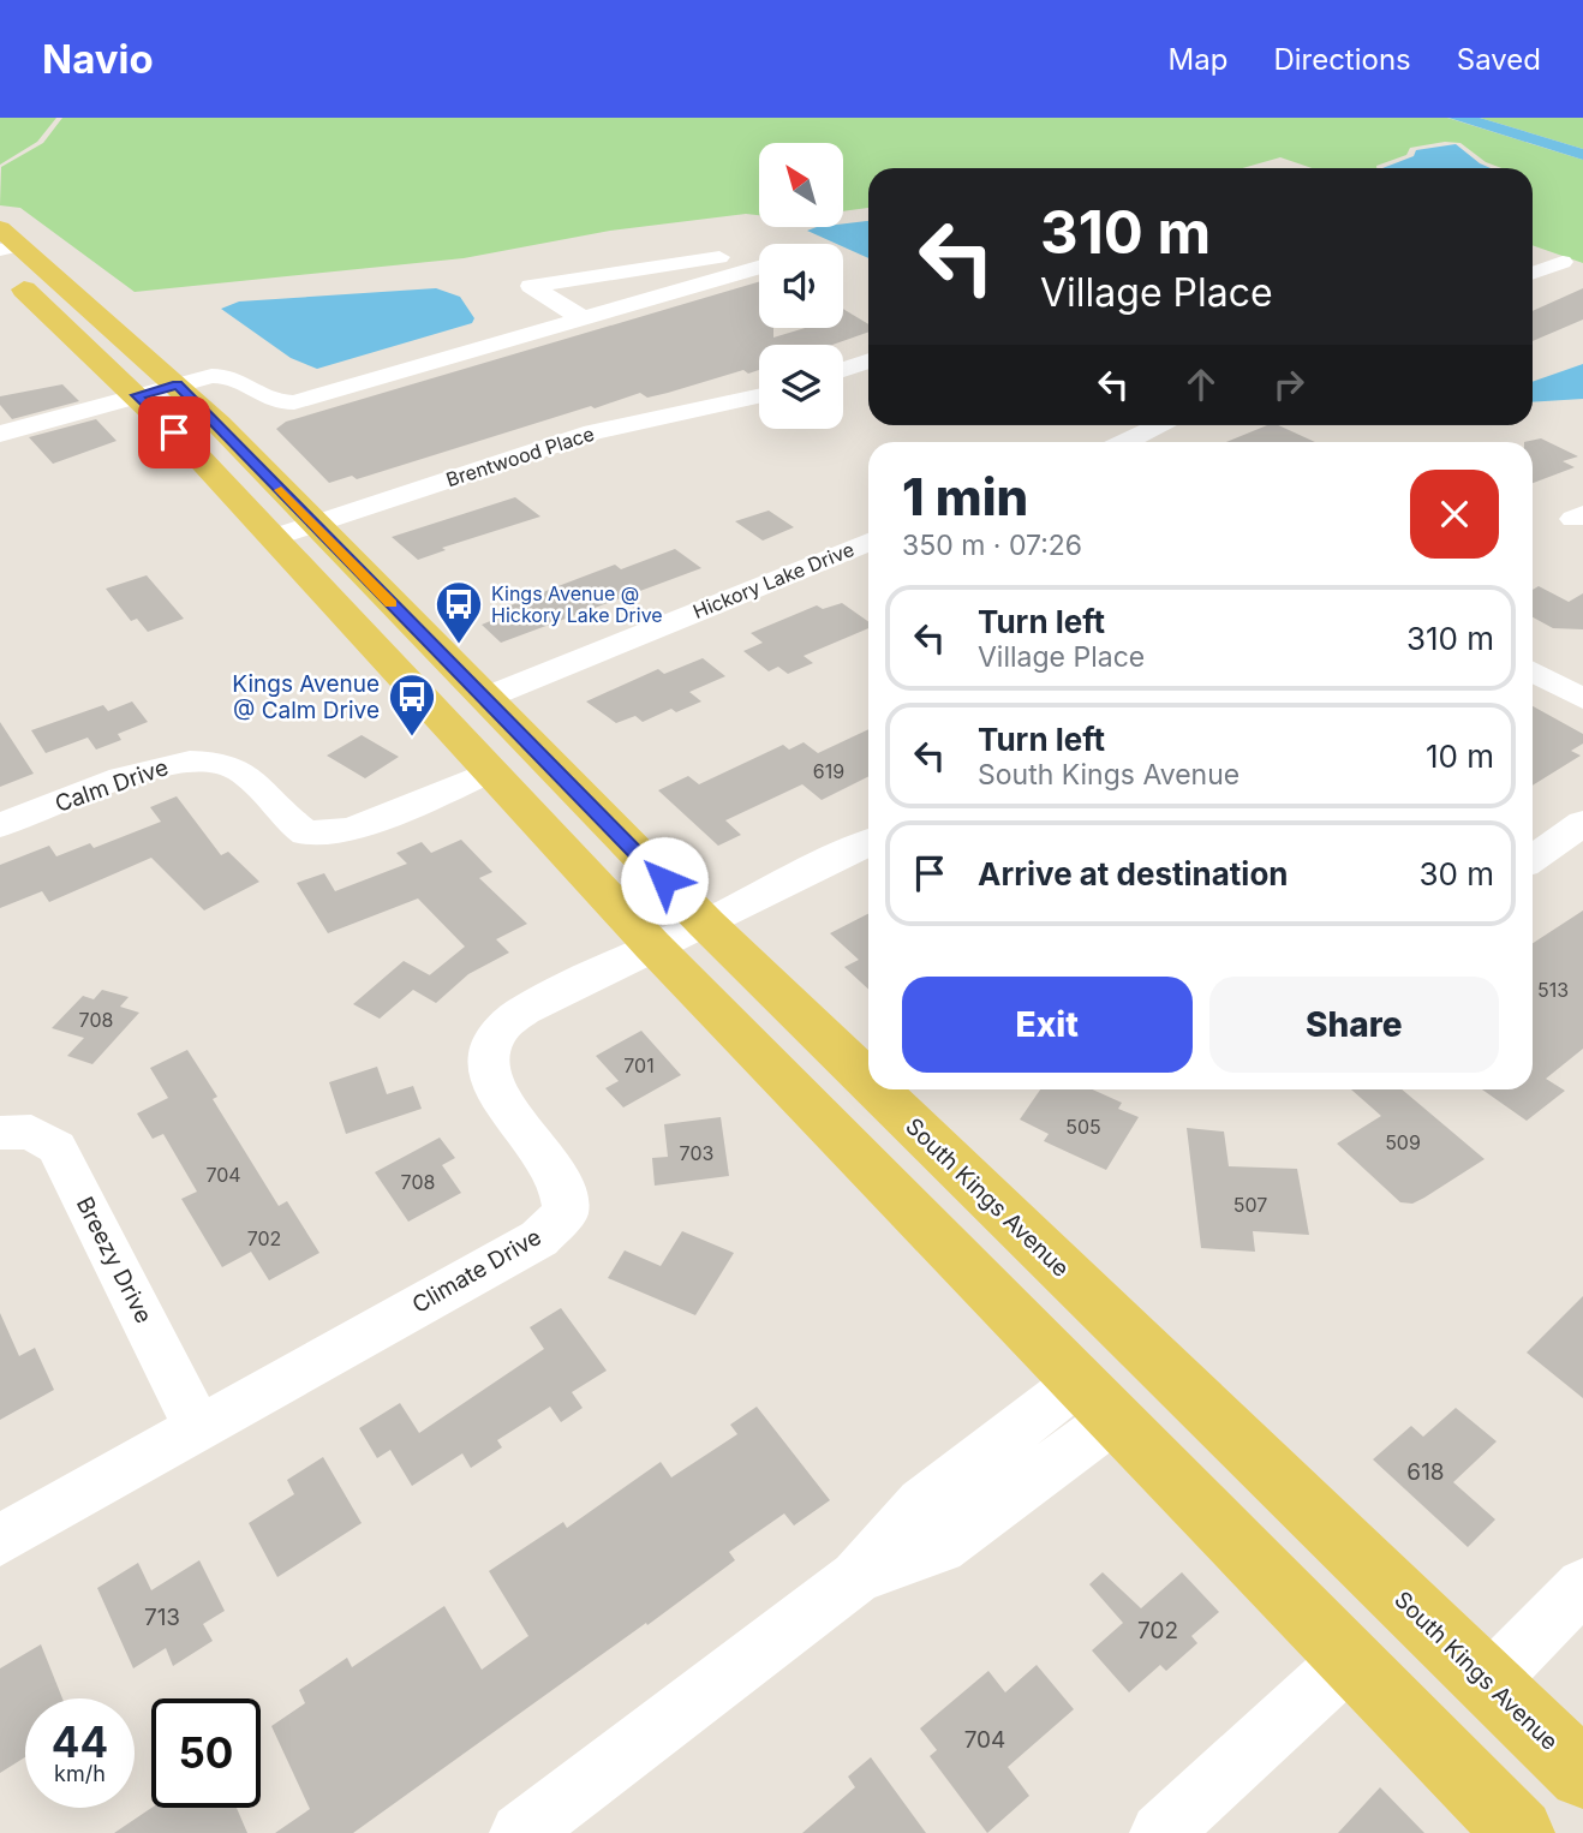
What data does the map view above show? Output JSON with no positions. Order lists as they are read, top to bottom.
{
  "streets": {
    "main road": ["South Kings Avenue"],
    "street": [
      "Brentwood Place",
      "Hickory Lake Drive",
      "Calm Drive",
      "Breezy Drive",
      "Climate Drive"
    ]
  },
  "crossings": [
    ["Brentwood Place", "South Kings Avenue"],
    ["Hickory Lake Drive", "South Kings Avenue"],
    ["South Kings Avenue", "Climate Drive"],
    ["Breezy Drive", "Climate Drive"]
  ],
  "places": {
    "bus stop": ["Kings Avenue @ Hickory Lake Drive", "Kings Avenue @ Calm Drive"]
  },
  "house_numbers": [
    "619",
    "513",
    "708",
    "701",
    "505",
    "509",
    "703",
    "704",
    "708",
    "507",
    "702",
    "618",
    "713",
    "702",
    "704"
  ],
  "north": "top left",
  "page": {
    "header": "Navio",
    "nav": ["Map", "Directions", "Saved"],
    "turn": ["310 m", "Village Place"],
    "heading": ["1 min", "350 m · 07:26"],
    "list": [
      {
        "name": "Turn left",
        "note": "Village Place",
        "value": "310 m"
      },
      {
        "name": "Turn left",
        "note": "South Kings Avenue",
        "value": "10 m"
      },
      {
        "name": "Arrive at destination",
        "value": "30 m"
      }
    ],
    "buttons": ["Exit", "Share"],
    "speed": "44 km/h",
    "limit": "50"
  }
}
